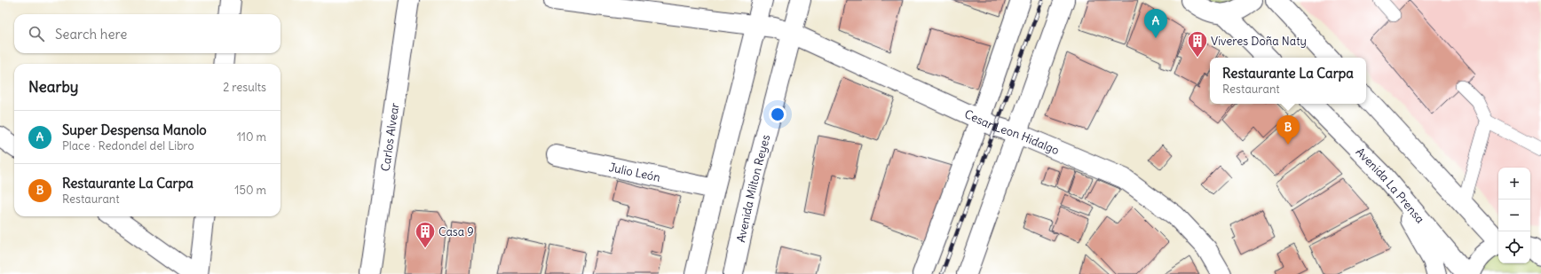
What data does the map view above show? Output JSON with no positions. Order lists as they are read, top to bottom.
{
  "streets": {
    "street": [
      "Cesar Leon Hidalgo",
      "Carlos Alvear",
      "Julio León",
      "Avenida La Prensa",
      "Avenida Milton Reyes"
    ]
  },
  "crossings": [
    ["Cesar Leon Hidalgo", "Avenida Milton Reyes"]
  ],
  "places": {
    "building": ["Viveres Doña Naty", "Casa 9"]
  },
  "page": {
    "pins": ["A", "B"],
    "search": "Search here",
    "popup": ["Restaurante La Carpa", "Restaurant"],
    "heading": ["Nearby", "2 results"],
    "list": [
      {
        "mark": "A",
        "name": "Super Despensa Manolo",
        "note": "Place · Redondel del Libro",
        "value": "110 m"
      },
      {
        "mark": "B",
        "name": "Restaurante La Carpa",
        "note": "Restaurant",
        "value": "150 m"
      }
    ],
    "map_buttons": ["+", "−"]
  }
}
